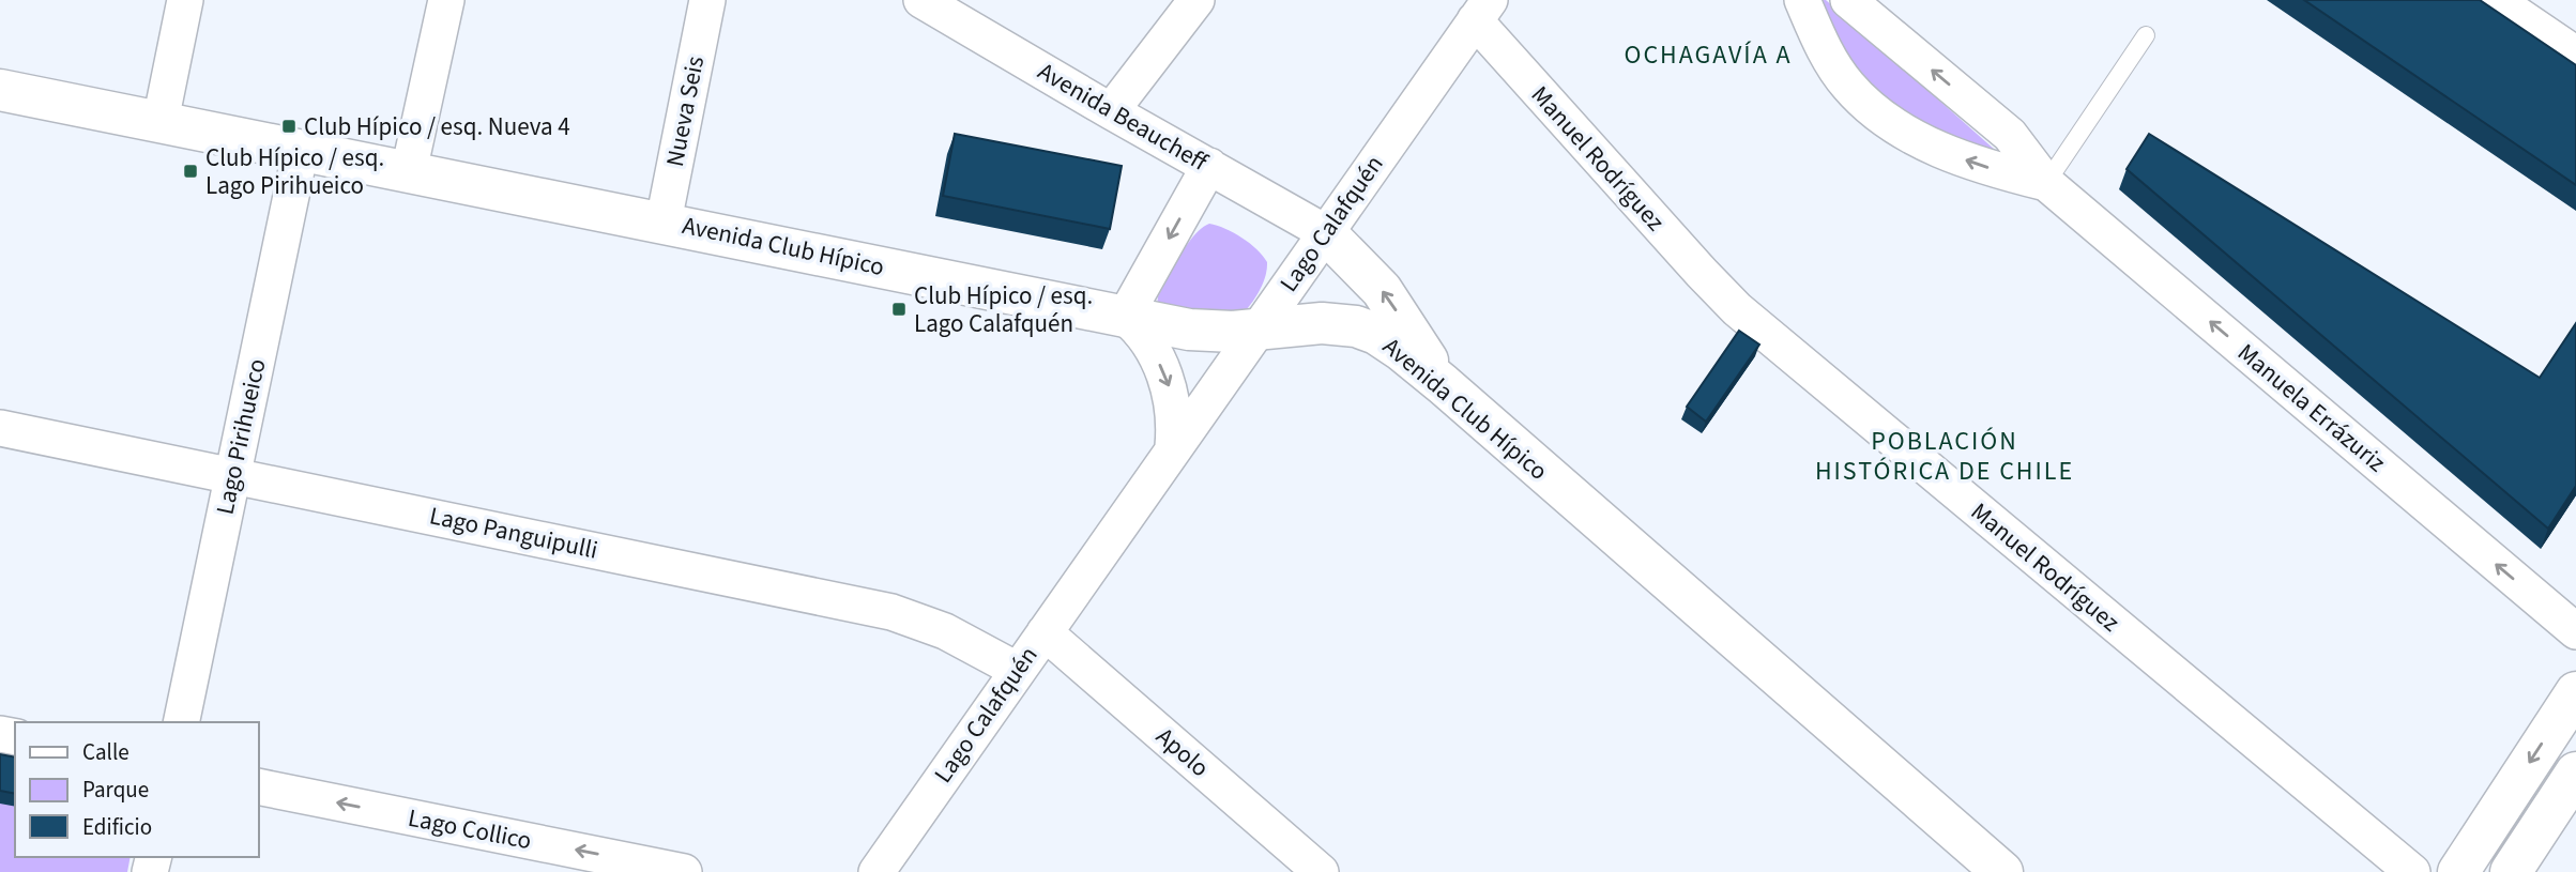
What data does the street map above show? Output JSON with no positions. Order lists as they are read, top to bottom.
{
  "streets": {
    "main road": ["Avenida Club Hípico"],
    "street": [
      "Nueva Seis",
      "Avenida Beaucheff",
      "Manuel Rodríguez",
      "Lago Calafquén",
      "Manuela Errázuriz",
      "Lago Pirihueico",
      "Lago Panguipulli",
      "Apolo",
      "Lago Collico"
    ]
  },
  "crossings": [
    ["Nueva Seis", "Avenida Club Hípico"],
    ["Avenida Beaucheff", "Lago Calafquén"],
    ["Manuel Rodríguez", "Lago Calafquén"],
    ["Lago Calafquén", "Avenida Club Hípico"],
    ["Lago Calafquén", "Lago Panguipulli"],
    ["Lago Calafquén", "Apolo"],
    ["Avenida Club Hípico", "Lago Pirihueico"],
    ["Lago Pirihueico", "Lago Panguipulli"]
  ],
  "one_way": ["Manuela Errázuriz", "Lago Collico"],
  "districts": ["OCHAGAVÍA A", "POBLACIÓN HISTÓRICA DE CHILE"],
  "places": {
    "transit": ["Club Hípico / esq. Nueva 4", "Club Hípico / esq. Lago Pirihueico", "Club Hípico / esq. Lago Calafquén"]
  },
  "legend": ["Calle", "Parque", "Edificio"]
}
